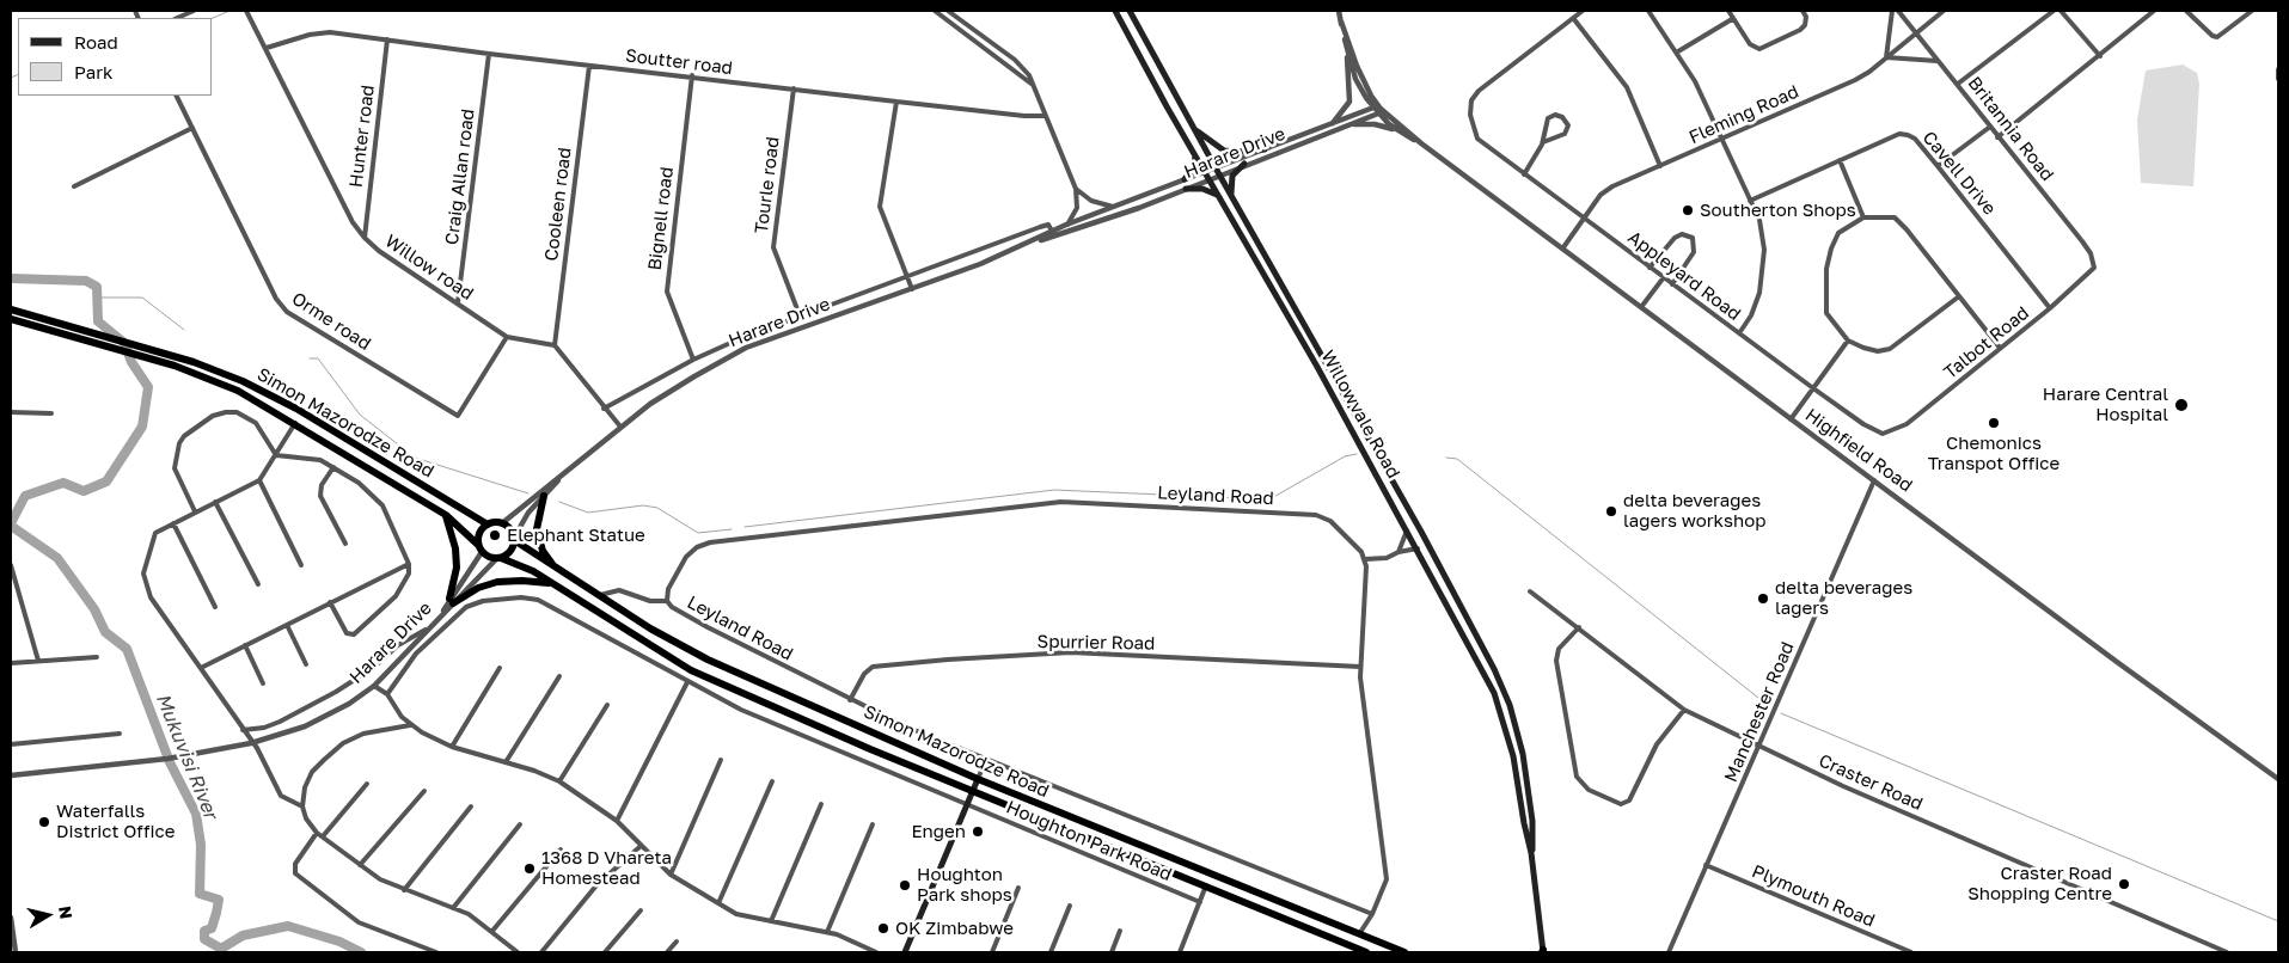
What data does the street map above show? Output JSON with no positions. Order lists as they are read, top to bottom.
{
  "streets": {
    "highway": ["Simon Mazorodze Road"],
    "main road": ["Willowvale Road"],
    "street": [
      "Soutter road",
      "Fleming Road",
      "Britannia Road",
      "Hunter road",
      "Harare Drive",
      "Cavell Drive",
      "Craig Allan road",
      "Tourle road",
      "Cooleen road",
      "Bignell road",
      "Willow road",
      "Appleyard Road",
      "Orme road",
      "Talbot Road",
      "Highfield Road",
      "Leyland Road",
      "Spurrier Road",
      "Manchester Road",
      "Craster Road",
      "Houghton Park Road",
      "Plymouth Road"
    ]
  },
  "crossings": [
    ["Soutter road", "Hunter road"],
    ["Soutter road", "Craig Allan road"],
    ["Soutter road", "Tourle road"],
    ["Soutter road", "Cooleen road"],
    ["Soutter road", "Bignell road"],
    ["Soutter road", "Willow road"],
    ["Fleming Road", "Britannia Road"],
    ["Fleming Road", "Appleyard Road"],
    ["Fleming Road", "Highfield Road"],
    ["Britannia Road", "Talbot Road"],
    ["Hunter road", "Willow road"],
    ["Harare Drive", "Willowvale Road"],
    ["Harare Drive", "Simon Mazorodze Road"],
    ["Harare Drive", "Highfield Road"],
    ["Cavell Drive", "Talbot Road"],
    ["Craig Allan road", "Willow road"],
    ["Cooleen road", "Willow road"],
    ["Willow road", "Orme road"],
    ["Appleyard Road", "Talbot Road"],
    ["Highfield Road", "Manchester Road"],
    ["Leyland Road", "Spurrier Road"],
    ["Manchester Road", "Craster Road"],
    ["Manchester Road", "Plymouth Road"]
  ],
  "water": ["Mukuvisi River"],
  "places": [
    "Southerton Shops",
    "Harare Central Hospital",
    "Chemonics Transpot Office",
    "delta beverages lagers workshop",
    "Elephant Statue",
    "delta beverages lagers",
    "Waterfalls District Office",
    "Engen",
    "1368 D Vhareta Homestead",
    "Craster Road Shopping Centre",
    "Houghton Park shops",
    "OK Zimbabwe"
  ],
  "legend": ["Road", "Park"],
  "north": "right"
}
